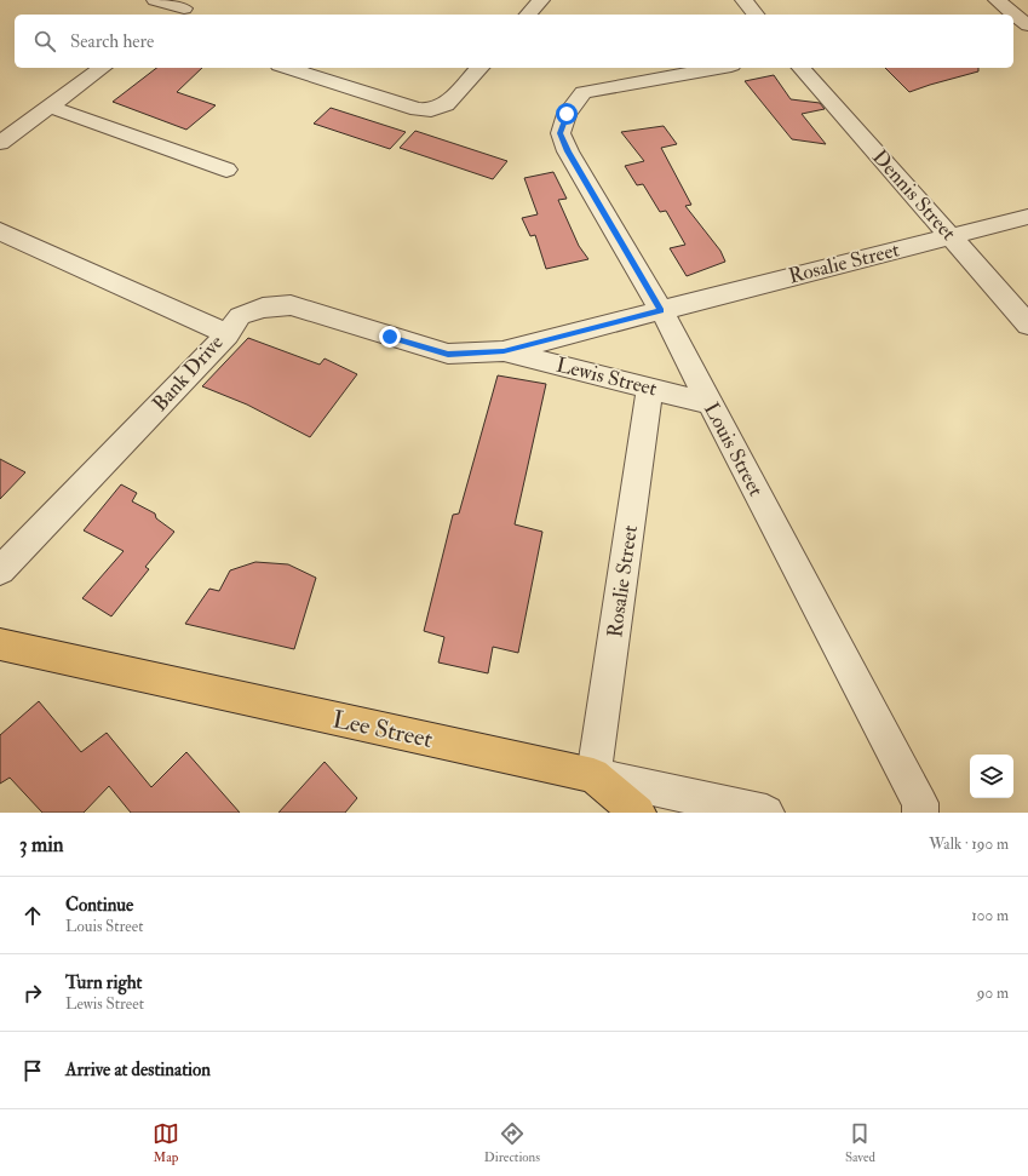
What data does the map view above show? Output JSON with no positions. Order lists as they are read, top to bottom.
{
  "streets": {
    "main road": ["Lee Street"],
    "street": [
      "Dennis Street",
      "Rosalie Street",
      "Bank Drive",
      "Lewis Street",
      "Louis Street"
    ]
  },
  "crossings": [
    ["Dennis Street", "Rosalie Street"],
    ["Rosalie Street", "Lewis Street"],
    ["Rosalie Street", "Louis Street"],
    ["Rosalie Street", "Lee Street"],
    ["Bank Drive", "Lewis Street"],
    ["Lewis Street", "Louis Street"]
  ],
  "page": {
    "search": "Search here",
    "heading": ["3 min", "Walk · 190 m"],
    "list": [
      ["Continue", "Louis Street", "100 m"],
      ["Turn right", "Lewis Street", "90 m"],
      "Arrive at destination"
    ],
    "nav": ["Map", "Directions", "Saved"]
  }
}
